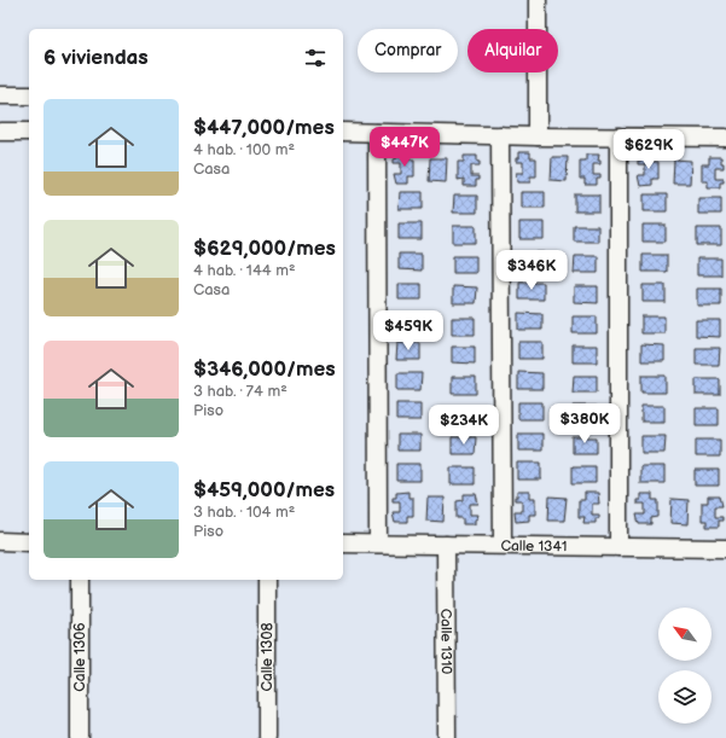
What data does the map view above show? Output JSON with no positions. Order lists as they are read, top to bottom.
{
  "streets": {
    "street": [
      "Calle 1341",
      "Calle 1310",
      "Calle 1306",
      "Calle 1308"
    ]
  },
  "crossings": [
    ["Calle 1341", "Calle 1310"]
  ],
  "north": "top left",
  "page": {
    "chip": ["Comprar", "Alquilar"],
    "heading": "6 viviendas",
    "list": [
      {
        "name": "$447,000/mes",
        "note": "4 hab. · 100 m² · Casa"
      },
      {
        "name": "$629,000/mes",
        "note": "4 hab. · 144 m² · Casa"
      },
      {
        "name": "$346,000/mes",
        "note": "3 hab. · 74 m² · Piso"
      },
      {
        "name": "$459,000/mes",
        "note": "3 hab. · 104 m² · Piso"
      }
    ],
    "price": [
      "$447K",
      "$629K",
      "$346K",
      "$459K",
      "$380K",
      "$234K"
    ]
  }
}
